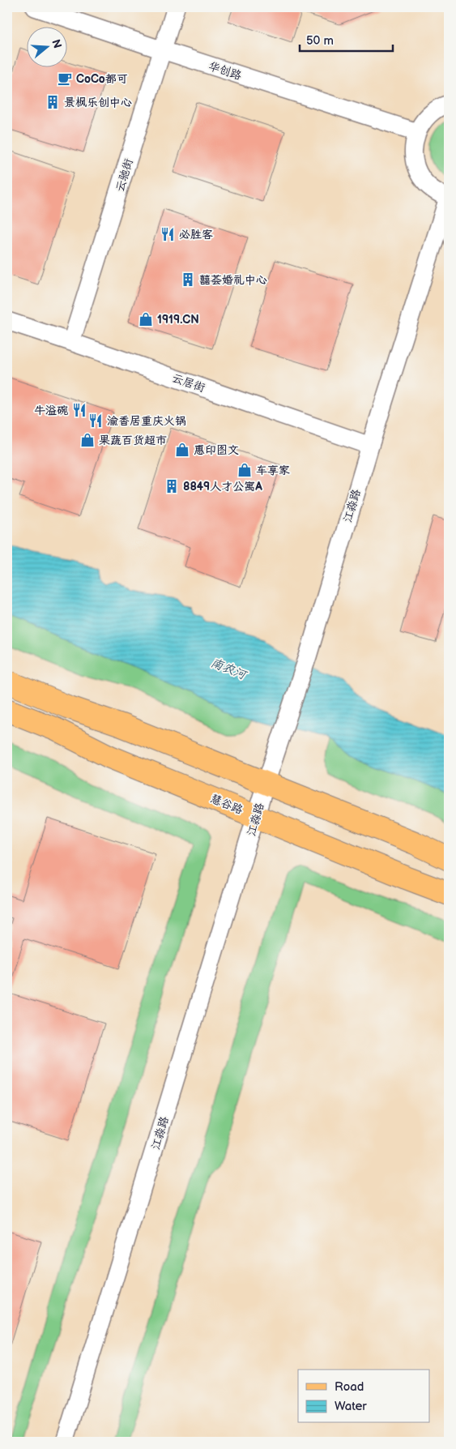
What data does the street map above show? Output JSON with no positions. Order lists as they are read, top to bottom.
{
  "streets": {
    "main road": ["慧谷路"],
    "street": [
      "华创路",
      "云驰街",
      "云居街",
      "江淼路"
    ]
  },
  "crossings": [
    ["华创路", "云驰街"],
    ["云驰街", "云居街"],
    ["云居街", "江淼路"],
    ["江淼路", "慧谷路"]
  ],
  "water": ["南农河"],
  "places": {
    "cafe": ["CoCo都可"],
    "building": ["景枫乐创中心", "囍荟婚礼中心", "8849人才公寓A"],
    "restaurant": ["必胜客", "牛溢碗", "渝香居重庆火锅"],
    "shop": [
      "1919.CN",
      "果蔬百货超市",
      "惠印图文",
      "车享家"
    ]
  },
  "legend": ["Road", "Water"],
  "scale_bar": "50 m",
  "north": "right"
}
